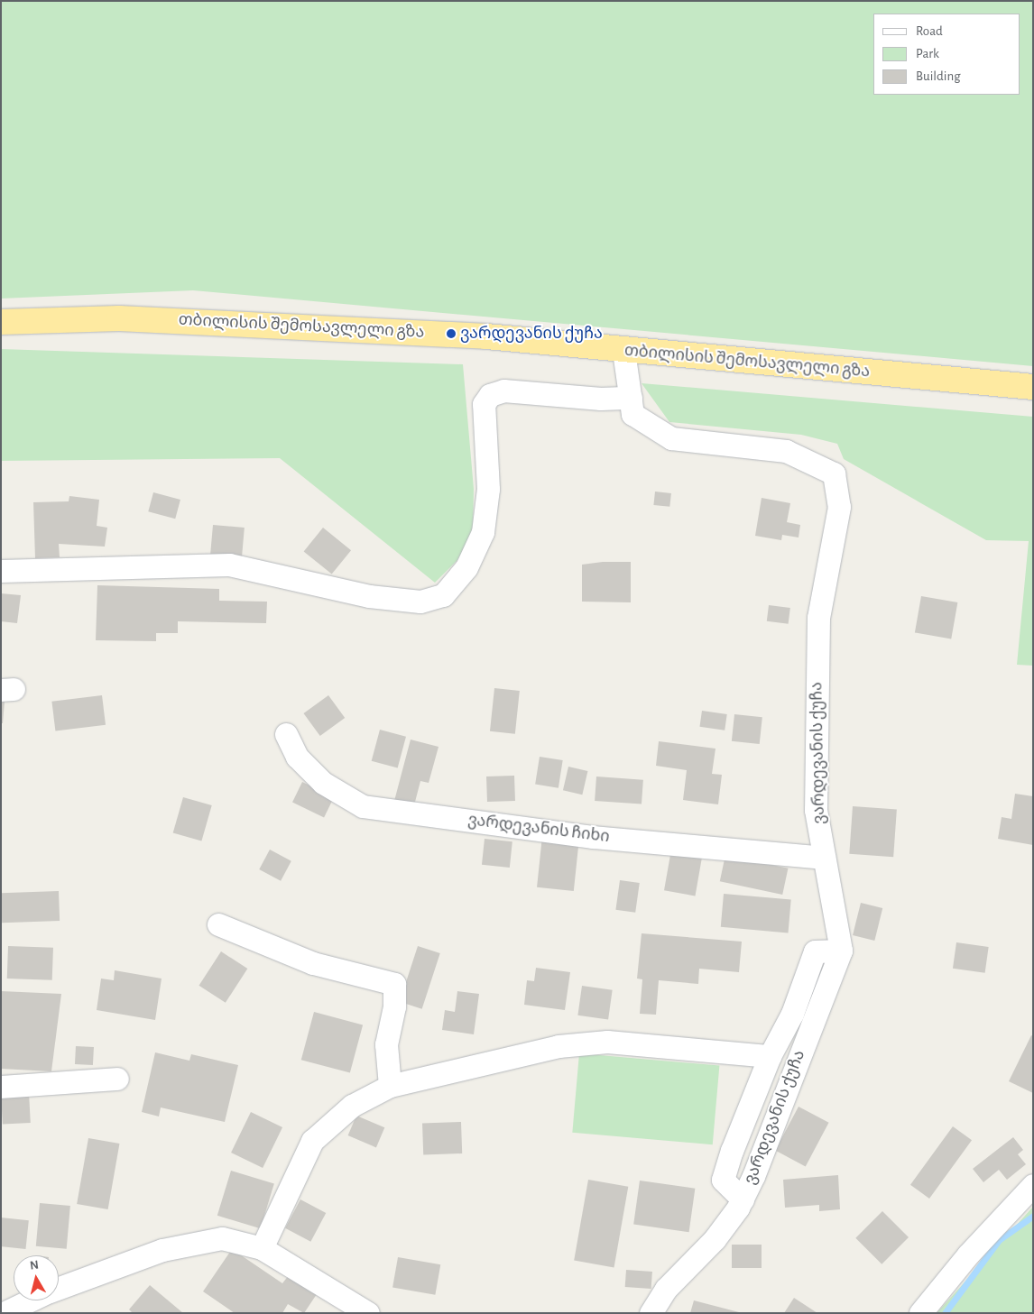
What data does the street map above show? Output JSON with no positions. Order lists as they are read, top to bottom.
{
  "streets": {
    "highway": ["თბილისის შემოსავლელი გზა"],
    "street": ["ვარდევანის ქუჩა", "ვარდევანის ჩიხი"]
  },
  "crossings": [
    ["თბილისის შემოსავლელი გზა", "ვარდევანის ქუჩა"],
    ["ვარდევანის ქუჩა", "ვარდევანის ჩიხი"]
  ],
  "places": ["ვარდევანის ქუჩა"],
  "legend": ["Road", "Park", "Building"],
  "north": "top"
}
